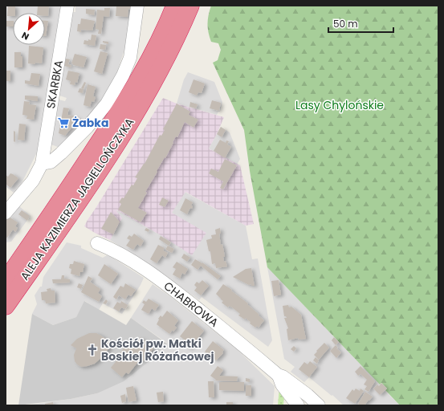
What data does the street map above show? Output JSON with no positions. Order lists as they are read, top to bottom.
{
  "streets": {
    "highway": ["ALEJA KAZIMIERZA JAGIELLOŃCZYKA"],
    "street": ["SKARBKA", "CHABROWA"]
  },
  "parks": ["Lasy Chylońskie"],
  "places": {
    "supermarket": ["Żabka"],
    "church": ["Kościół pw. Matki Boskiej Różańcowej"]
  },
  "scale_bar": "50 m",
  "north": "bottom left"
}
